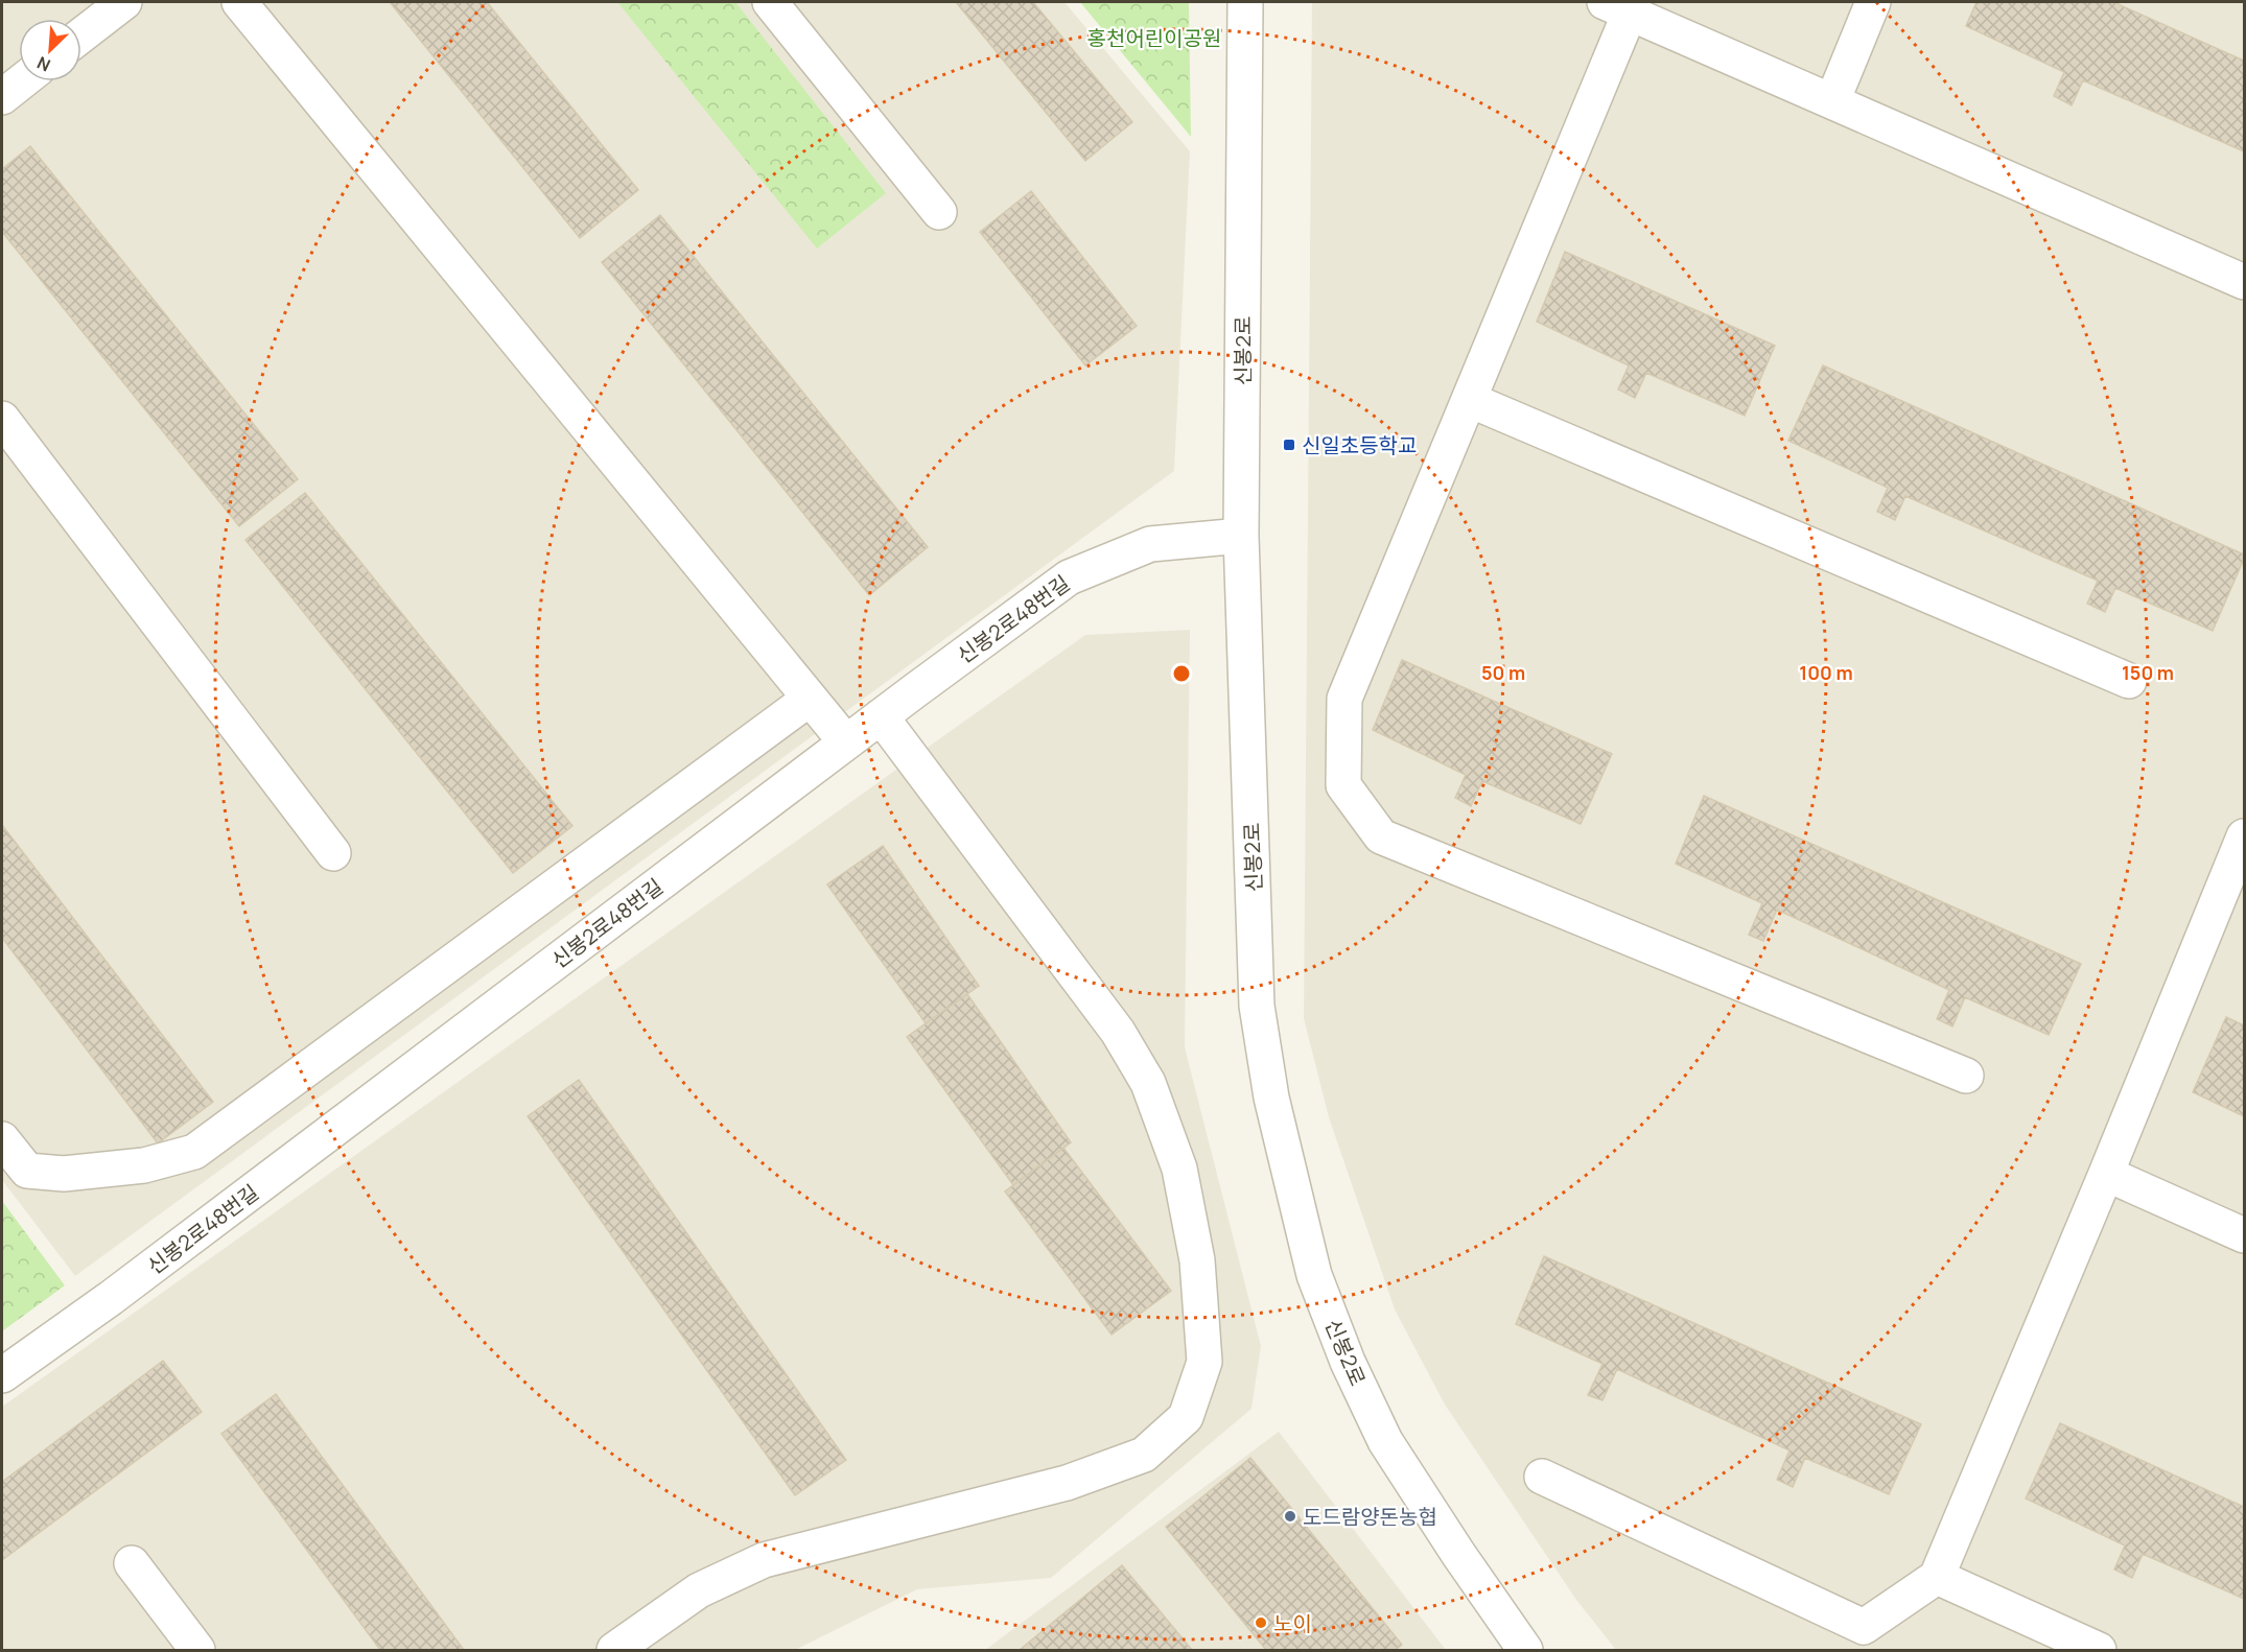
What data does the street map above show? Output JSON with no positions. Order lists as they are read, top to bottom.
{
  "streets": {
    "street": ["신봉2로", "신봉2로48번길"]
  },
  "crossings": [
    ["신봉2로", "신봉2로48번길"]
  ],
  "parks": ["홍천어린이공원"],
  "places": {
    "transit": ["신일초등학교"],
    "other": ["도드람양돈농협", "노이"]
  },
  "north": "bottom left",
  "rings": ["50 m", "100 m", "150 m"]
}
